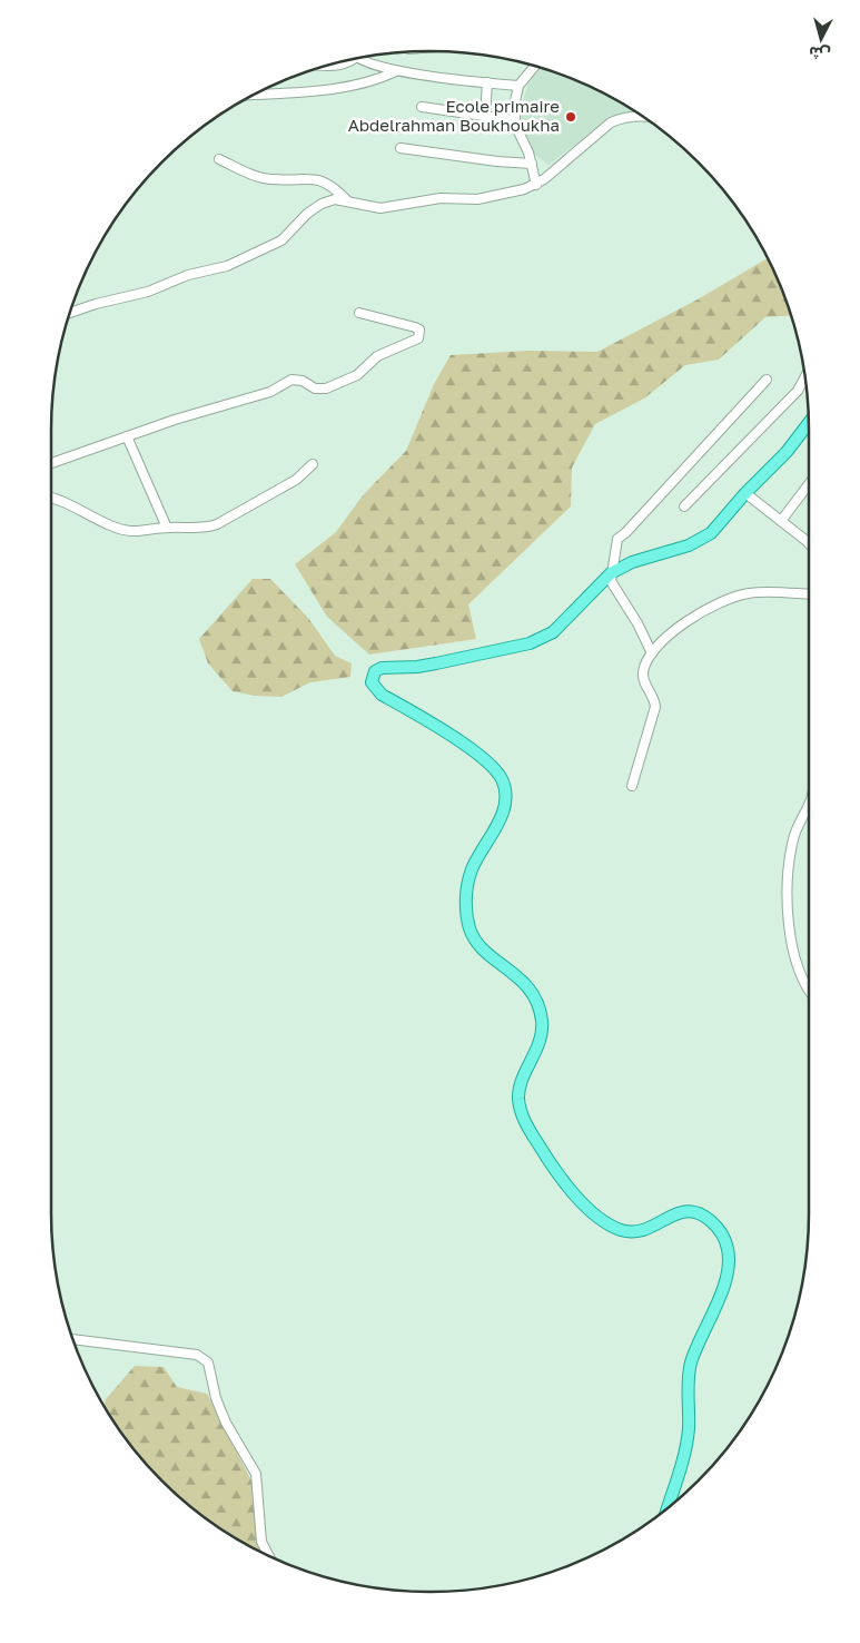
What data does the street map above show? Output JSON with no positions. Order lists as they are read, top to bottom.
{
  "places": ["Ecole primaire Abdelrahman Boukhoukha"],
  "north": "bottom"
}
